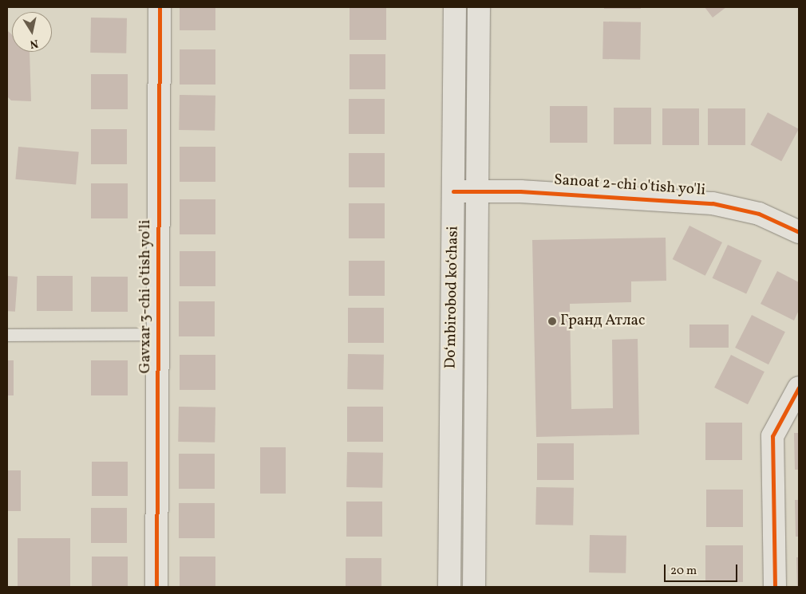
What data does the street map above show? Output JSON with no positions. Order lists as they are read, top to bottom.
{
  "streets": {
    "main road": ["Sanoat 2-chi o'tish yo'li", "Gavxar 3-chi o'tish yo'li", "Doʻmbirobod koʻchasi"]
  },
  "crossings": [
    ["Sanoat 2-chi o'tish yo'li", "Doʻmbirobod koʻchasi"]
  ],
  "places": ["Гранд Атлас"],
  "scale_bar": "20 m",
  "north": "bottom"
}
